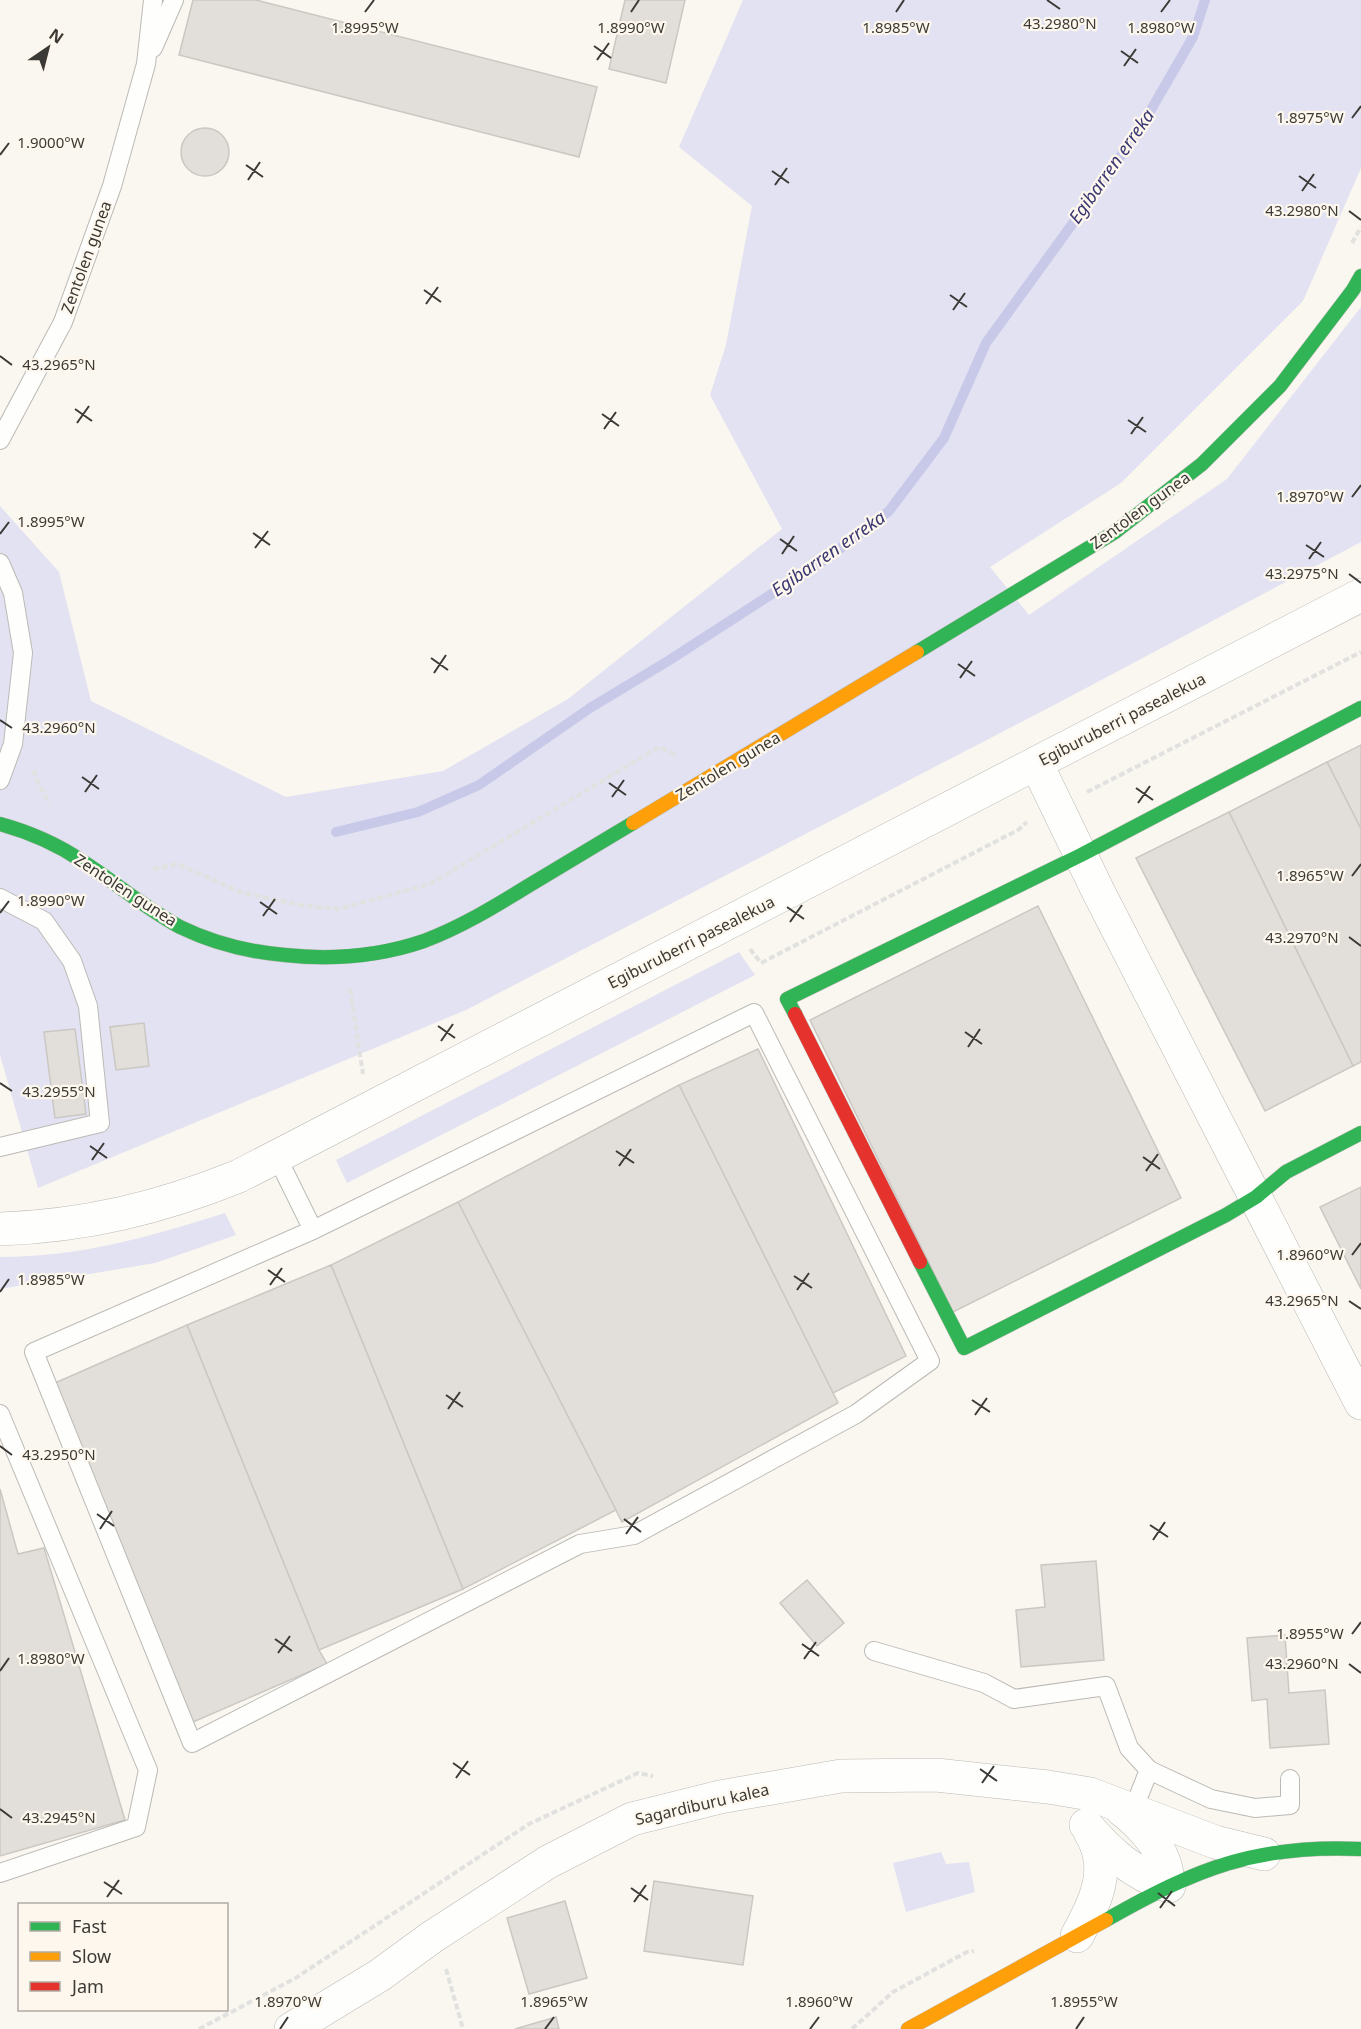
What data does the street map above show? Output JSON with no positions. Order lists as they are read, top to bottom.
{
  "streets": {
    "street": ["Zentolen gunea", "Egiburuberri pasealekua", "Sagardiburu kalea"]
  },
  "water": ["Egibarren erreka"],
  "legend": ["Fast", "Slow", "Jam"],
  "north": "top right",
  "coordinates": [
    "43.2980°N",
    "1.8995°W",
    "1.8990°W",
    "1.8985°W",
    "1.8980°W",
    "1.8975°W",
    "1.9000°W",
    "43.2965°N",
    "1.8970°W",
    "43.2975°N",
    "43.2960°N",
    "1.8965°W",
    "43.2970°N",
    "43.2955°N",
    "1.8960°W",
    "43.2950°N",
    "1.8955°W",
    "43.2945°N"
  ]
}
